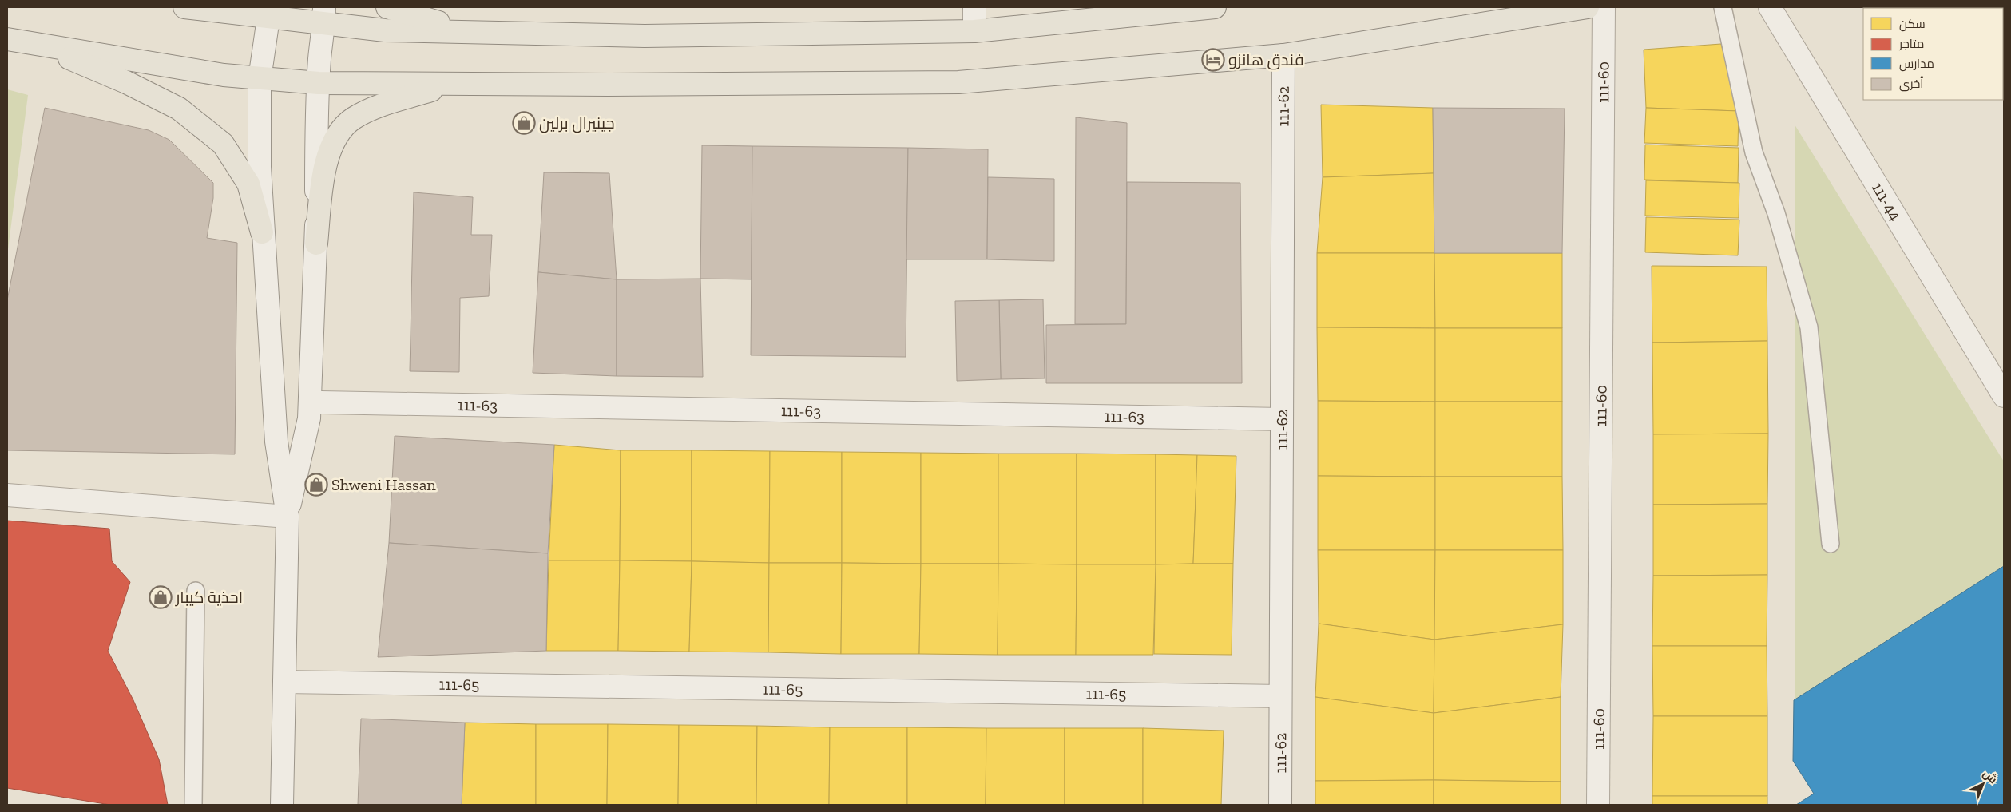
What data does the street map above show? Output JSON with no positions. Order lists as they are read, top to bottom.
{
  "streets": {
    "street": [
      "111-60",
      "111-62",
      "111-44",
      "111-63",
      "111-65"
    ]
  },
  "crossings": [
    ["111-62", "111-63"],
    ["111-62", "111-65"]
  ],
  "places": {
    "hotel": ["فندق هانزو"],
    "shop": ["جينيرال برلين", "Shweni Hassan", "احذية كيبار"]
  },
  "legend": [
    "سكن",
    "متاجر",
    "مدارس",
    "أخرى"
  ],
  "north": "top right"
}
